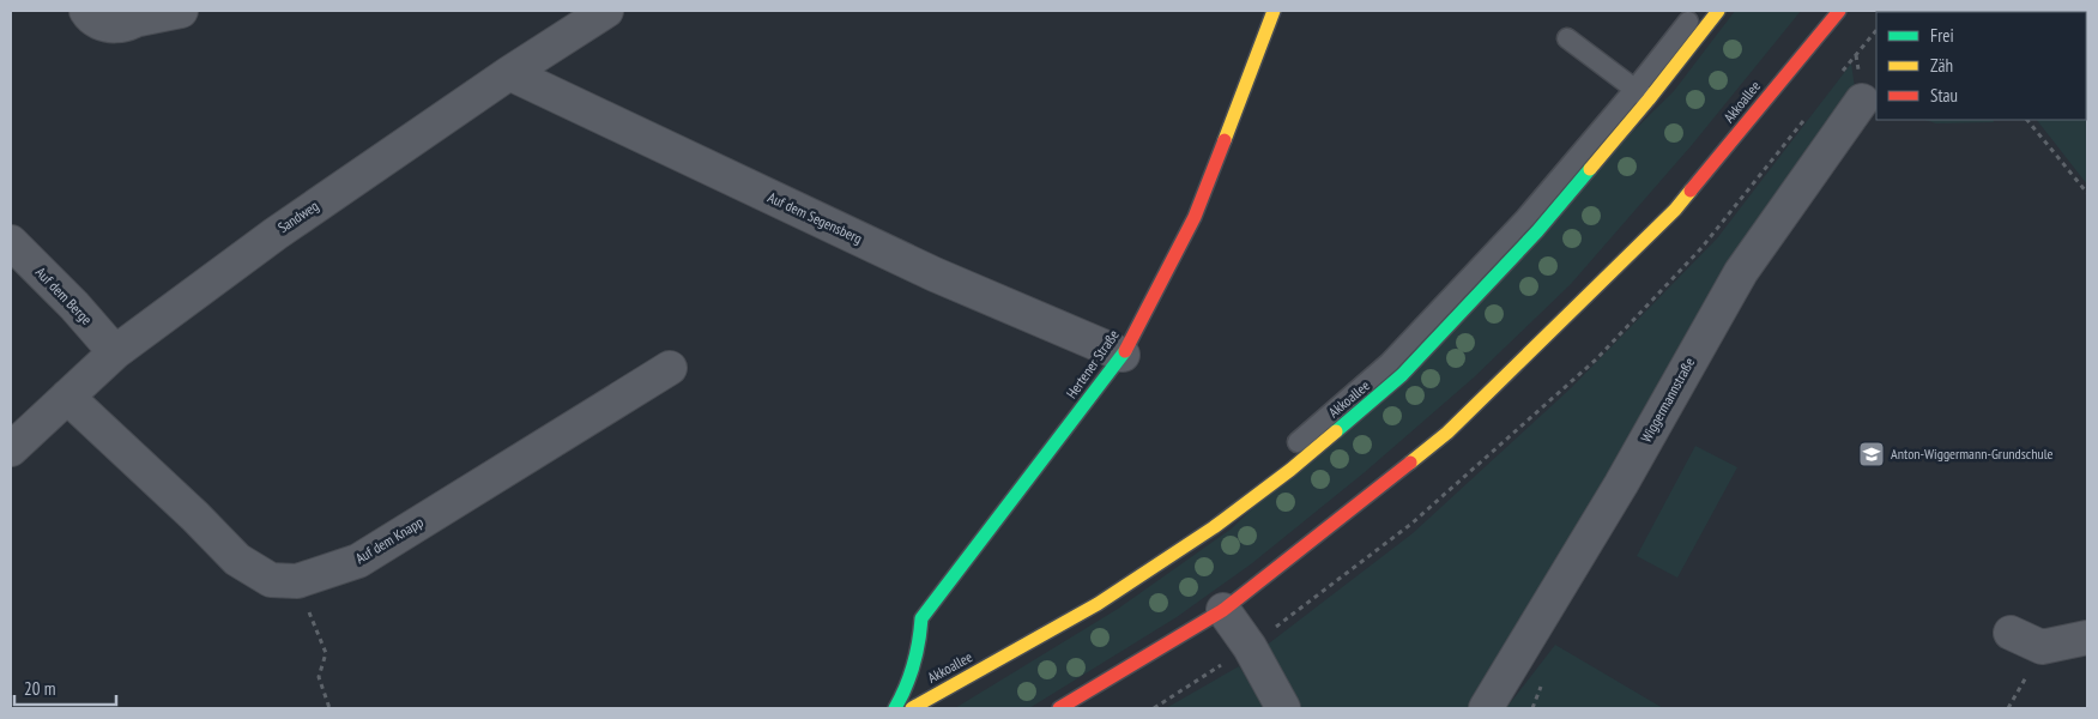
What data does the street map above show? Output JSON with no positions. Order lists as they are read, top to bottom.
{
  "streets": {
    "main road": ["Akkoallee", "Hertener Straße"],
    "street": [
      "Sandweg",
      "Auf dem Segensberg",
      "Auf dem Berge",
      "Wiggermannstraße",
      "Auf dem Knapp"
    ]
  },
  "crossings": [
    ["Sandweg", "Auf dem Segensberg"],
    ["Sandweg", "Auf dem Berge"],
    ["Sandweg", "Auf dem Knapp"],
    ["Auf dem Segensberg", "Hertener Straße"]
  ],
  "places": {
    "school or university": ["Anton-Wiggermann-Grundschule"]
  },
  "legend": ["Frei", "Zäh", "Stau"],
  "scale_bar": "20 m"
}
